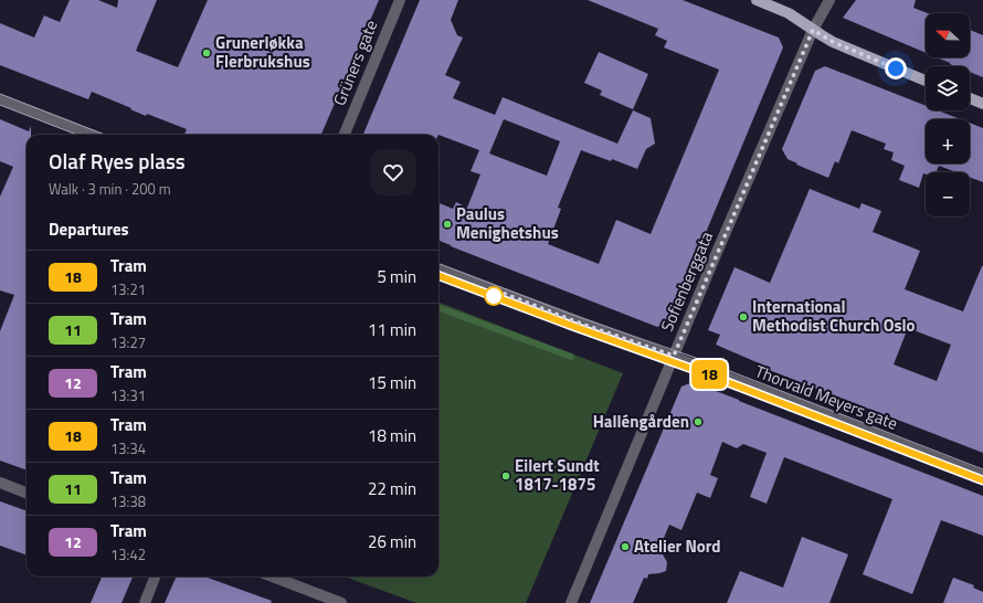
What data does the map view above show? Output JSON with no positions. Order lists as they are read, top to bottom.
{
  "streets": {
    "street": ["Grüners gate", "Sofienberggata", "Thorvald Meyers gate"]
  },
  "crossings": [
    ["Sofienberggata", "Thorvald Meyers gate"]
  ],
  "places": [
    "Grunerløkka Flerbrukshus",
    "Paulus Menighetshus",
    "International Methodist Church Oslo",
    "Halléngården",
    "Eilert Sundt 1817-1875",
    "Atelier Nord"
  ],
  "lines": ["tram line 18"],
  "north": "left",
  "page": {
    "on_map": "18",
    "map_buttons": ["+", "−"],
    "heading": [
      ["Olaf Ryes plass", "Walk · 3 min · 200 m"],
      "Departures"
    ],
    "list": [
      {
        "mark": "18",
        "name": "Tram",
        "note": "13:21",
        "value": "5 min"
      },
      {
        "mark": "11",
        "name": "Tram",
        "note": "13:27",
        "value": "11 min"
      },
      {
        "mark": "12",
        "name": "Tram",
        "note": "13:31",
        "value": "15 min"
      },
      {
        "mark": "18",
        "name": "Tram",
        "note": "13:34",
        "value": "18 min"
      },
      {
        "mark": "11",
        "name": "Tram",
        "note": "13:38",
        "value": "22 min"
      },
      {
        "mark": "12",
        "name": "Tram",
        "note": "13:42",
        "value": "26 min"
      }
    ]
  }
}
